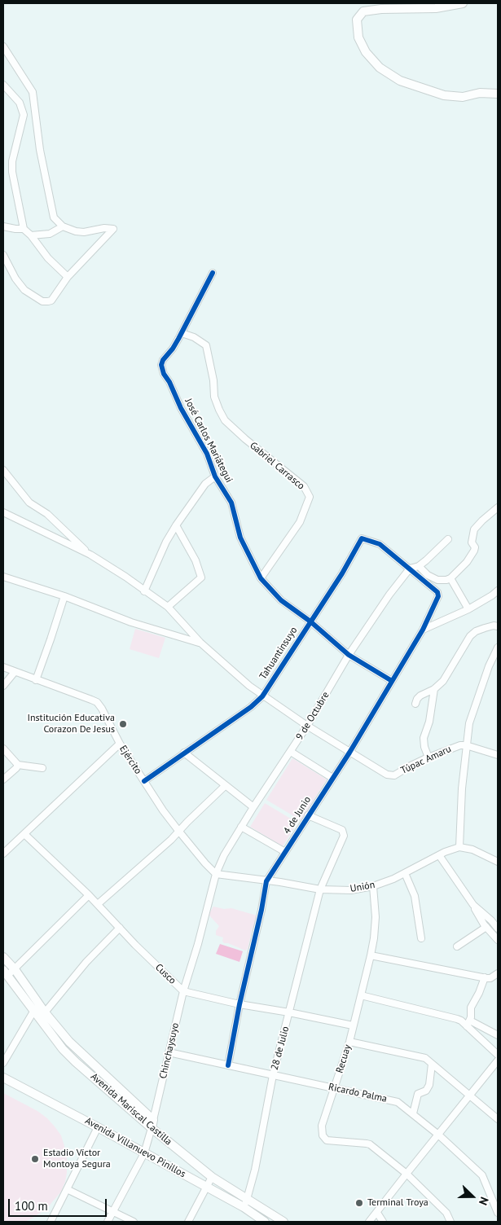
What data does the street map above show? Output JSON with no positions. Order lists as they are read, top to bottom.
{
  "streets": {
    "street": [
      "José Carlos Mariátegui",
      "Gabriel Carrasco",
      "Tahuantinsuyo",
      "9 de Octubre",
      "Ejército",
      "Túpac Amaru",
      "4 de Junio",
      "Unión",
      "Cusco",
      "28 de Julio",
      "Chinchaysuyo",
      "Recuay",
      "Ricardo Palma",
      "Avenida Mariscal Castilla",
      "Avenida Villanuevo Pinillos"
    ]
  },
  "crossings": [
    ["José Carlos Mariátegui", "Gabriel Carrasco"],
    ["José Carlos Mariátegui", "Tahuantinsuyo"],
    ["José Carlos Mariátegui", "9 de Octubre"],
    ["José Carlos Mariátegui", "4 de Junio"],
    ["Tahuantinsuyo", "9 de Octubre"],
    ["Tahuantinsuyo", "Ejército"],
    ["Tahuantinsuyo", "Túpac Amaru"],
    ["Tahuantinsuyo", "4 de Junio"],
    ["9 de Octubre", "Ejército"],
    ["9 de Octubre", "Túpac Amaru"],
    ["9 de Octubre", "Unión"],
    ["9 de Octubre", "Chinchaysuyo"],
    ["Ejército", "Unión"],
    ["Ejército", "Chinchaysuyo"],
    ["Túpac Amaru", "4 de Junio"],
    ["4 de Junio", "Unión"],
    ["4 de Junio", "Cusco"],
    ["4 de Junio", "28 de Julio"],
    ["4 de Junio", "Ricardo Palma"],
    ["Unión", "28 de Julio"],
    ["Unión", "Chinchaysuyo"],
    ["Unión", "Recuay"],
    ["Cusco", "28 de Julio"],
    ["Cusco", "Chinchaysuyo"],
    ["Cusco", "Recuay"],
    ["28 de Julio", "Ricardo Palma"],
    ["28 de Julio", "Avenida Mariscal Castilla"],
    ["28 de Julio", "Avenida Villanuevo Pinillos"],
    ["Chinchaysuyo", "Ricardo Palma"],
    ["Chinchaysuyo", "Avenida Mariscal Castilla"],
    ["Chinchaysuyo", "Avenida Villanuevo Pinillos"],
    ["Recuay", "Ricardo Palma"],
    ["Avenida Mariscal Castilla", "Avenida Villanuevo Pinillos"]
  ],
  "places": ["Institución Educativa Corazon De Jesus", "Estadio Víctor Montoya Segura", "Terminal Troya"],
  "scale_bar": "100 m",
  "north": "right"
}
